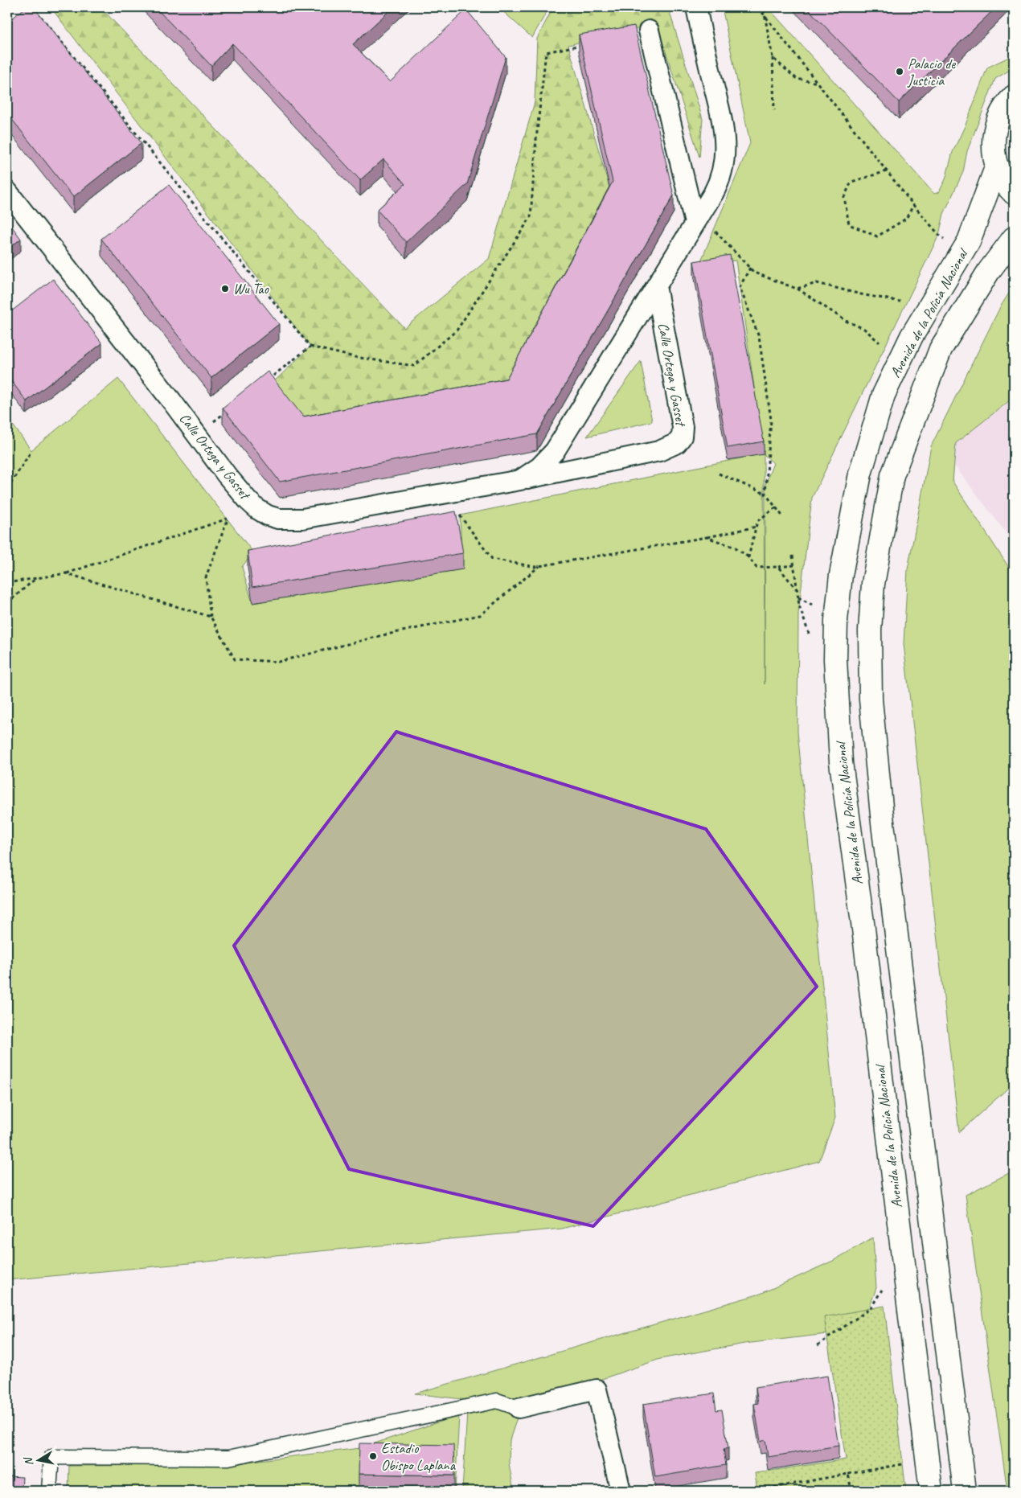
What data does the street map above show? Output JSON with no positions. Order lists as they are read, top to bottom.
{
  "streets": {
    "main road": ["Avenida de la Policía Nacional"],
    "street": ["Calle Ortega y Gasset"]
  },
  "places": ["Palacio de Justicia", "Wu Tao", "Estadio Obispo Laplana"],
  "north": "left"
}
